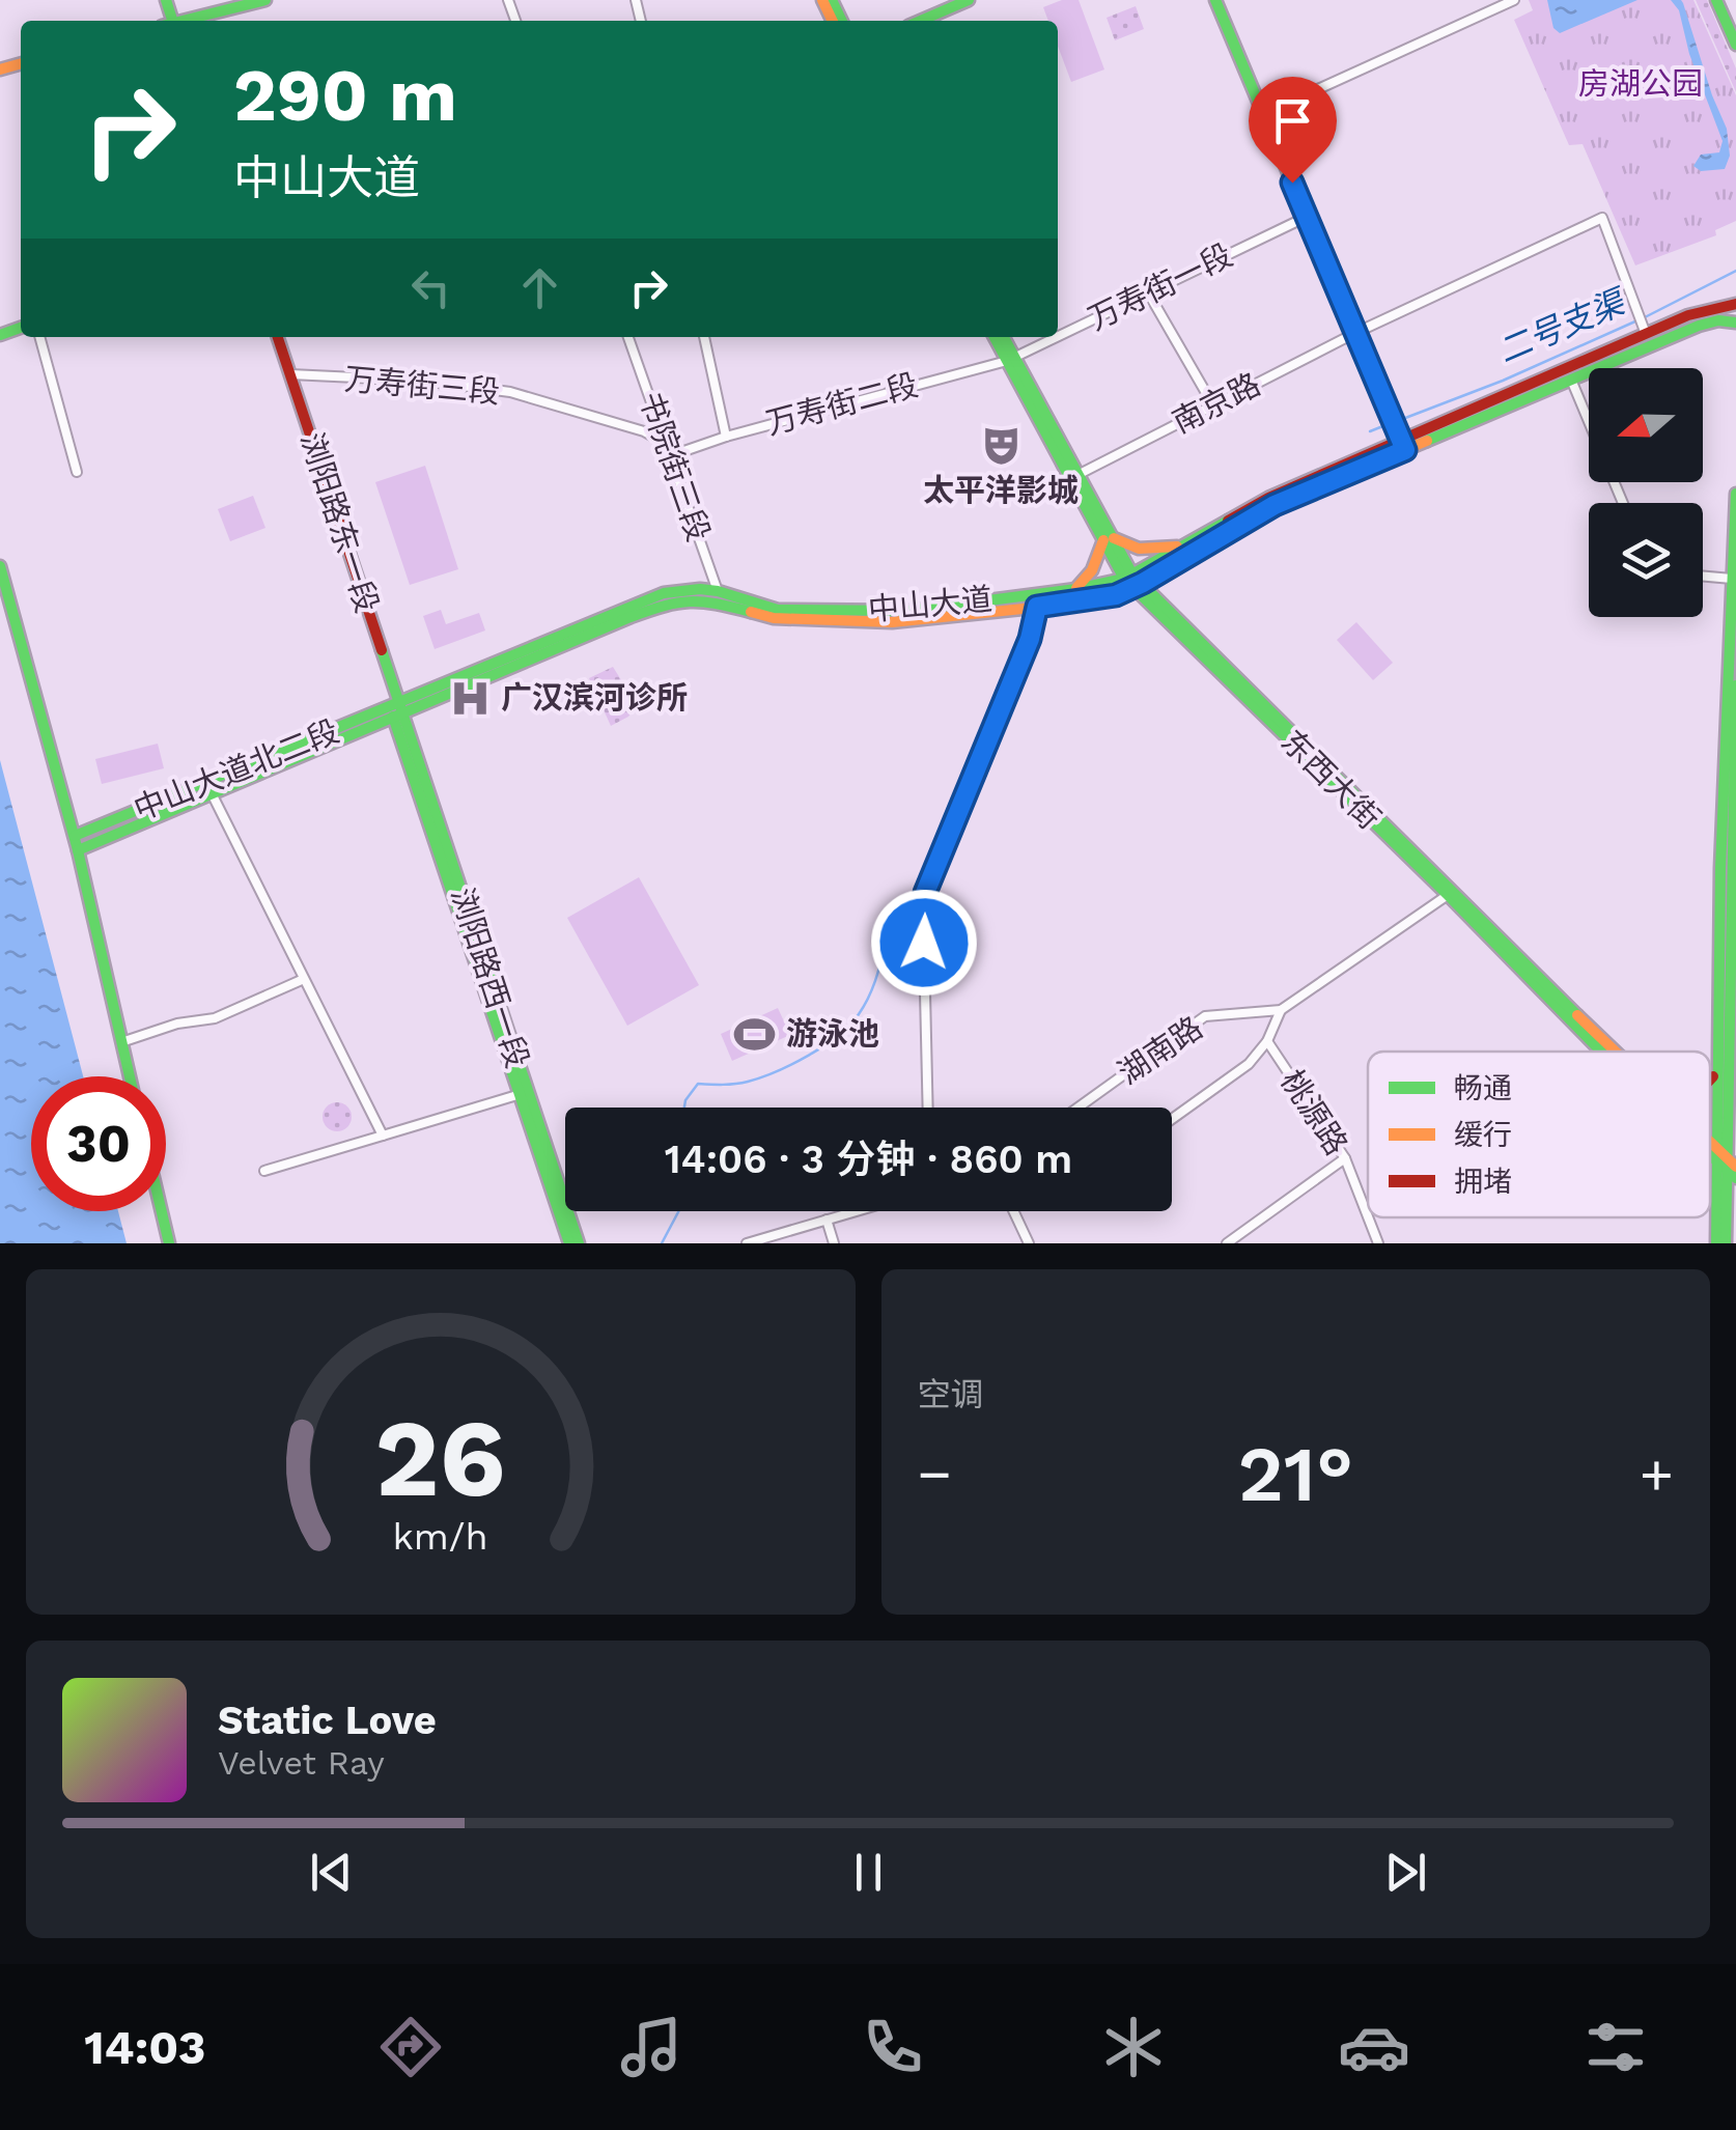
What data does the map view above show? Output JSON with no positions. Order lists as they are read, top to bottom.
{
  "streets": {
    "main road": [
      "浏阳路东一段",
      "中山大道",
      "中山大道北二段",
      "东西大街",
      "浏阳路西一段"
    ],
    "street": [
      "万寿街一段",
      "万寿街三段",
      "南京路",
      "万寿街二段",
      "书院街三段",
      "湖南路",
      "桃源路"
    ]
  },
  "crossings": [
    ["万寿街一段", "万寿街二段"],
    ["万寿街一段", "东西大街"],
    ["万寿街三段", "万寿街二段"],
    ["万寿街三段", "书院街三段"],
    ["万寿街三段", "浏阳路东一段"],
    ["南京路", "中山大道"],
    ["南京路", "东西大街"],
    ["万寿街二段", "书院街三段"],
    ["万寿街二段", "东西大街"],
    ["书院街三段", "中山大道"],
    ["浏阳路东一段", "中山大道"],
    ["浏阳路东一段", "中山大道北二段"],
    ["浏阳路东一段", "浏阳路西一段"],
    ["中山大道", "中山大道北二段"],
    ["中山大道", "东西大街"],
    ["中山大道", "浏阳路西一段"],
    ["中山大道北二段", "浏阳路西一段"],
    ["东西大街", "湖南路"],
    ["湖南路", "桃源路"]
  ],
  "water": ["二号支渠"],
  "parks": ["房湖公园"],
  "places": {
    "theatre": ["太平洋影城"],
    "hospital": ["广汉滨河诊所"],
    "sports": ["游泳池"]
  },
  "legend": ["畅通", "缓行", "拥堵"],
  "north": "left",
  "page": {
    "turn": ["290 m", "中山大道"],
    "limit": "30",
    "trip": "14:06 · 3 分钟 · 860 m",
    "tile": "空调",
    "heat": ["−", "21°", "+"],
    "song": ["Static Love", "Velvet Ray"],
    "tabs": "14:03",
    "gauge": ["26", "km/h"]
  }
}
